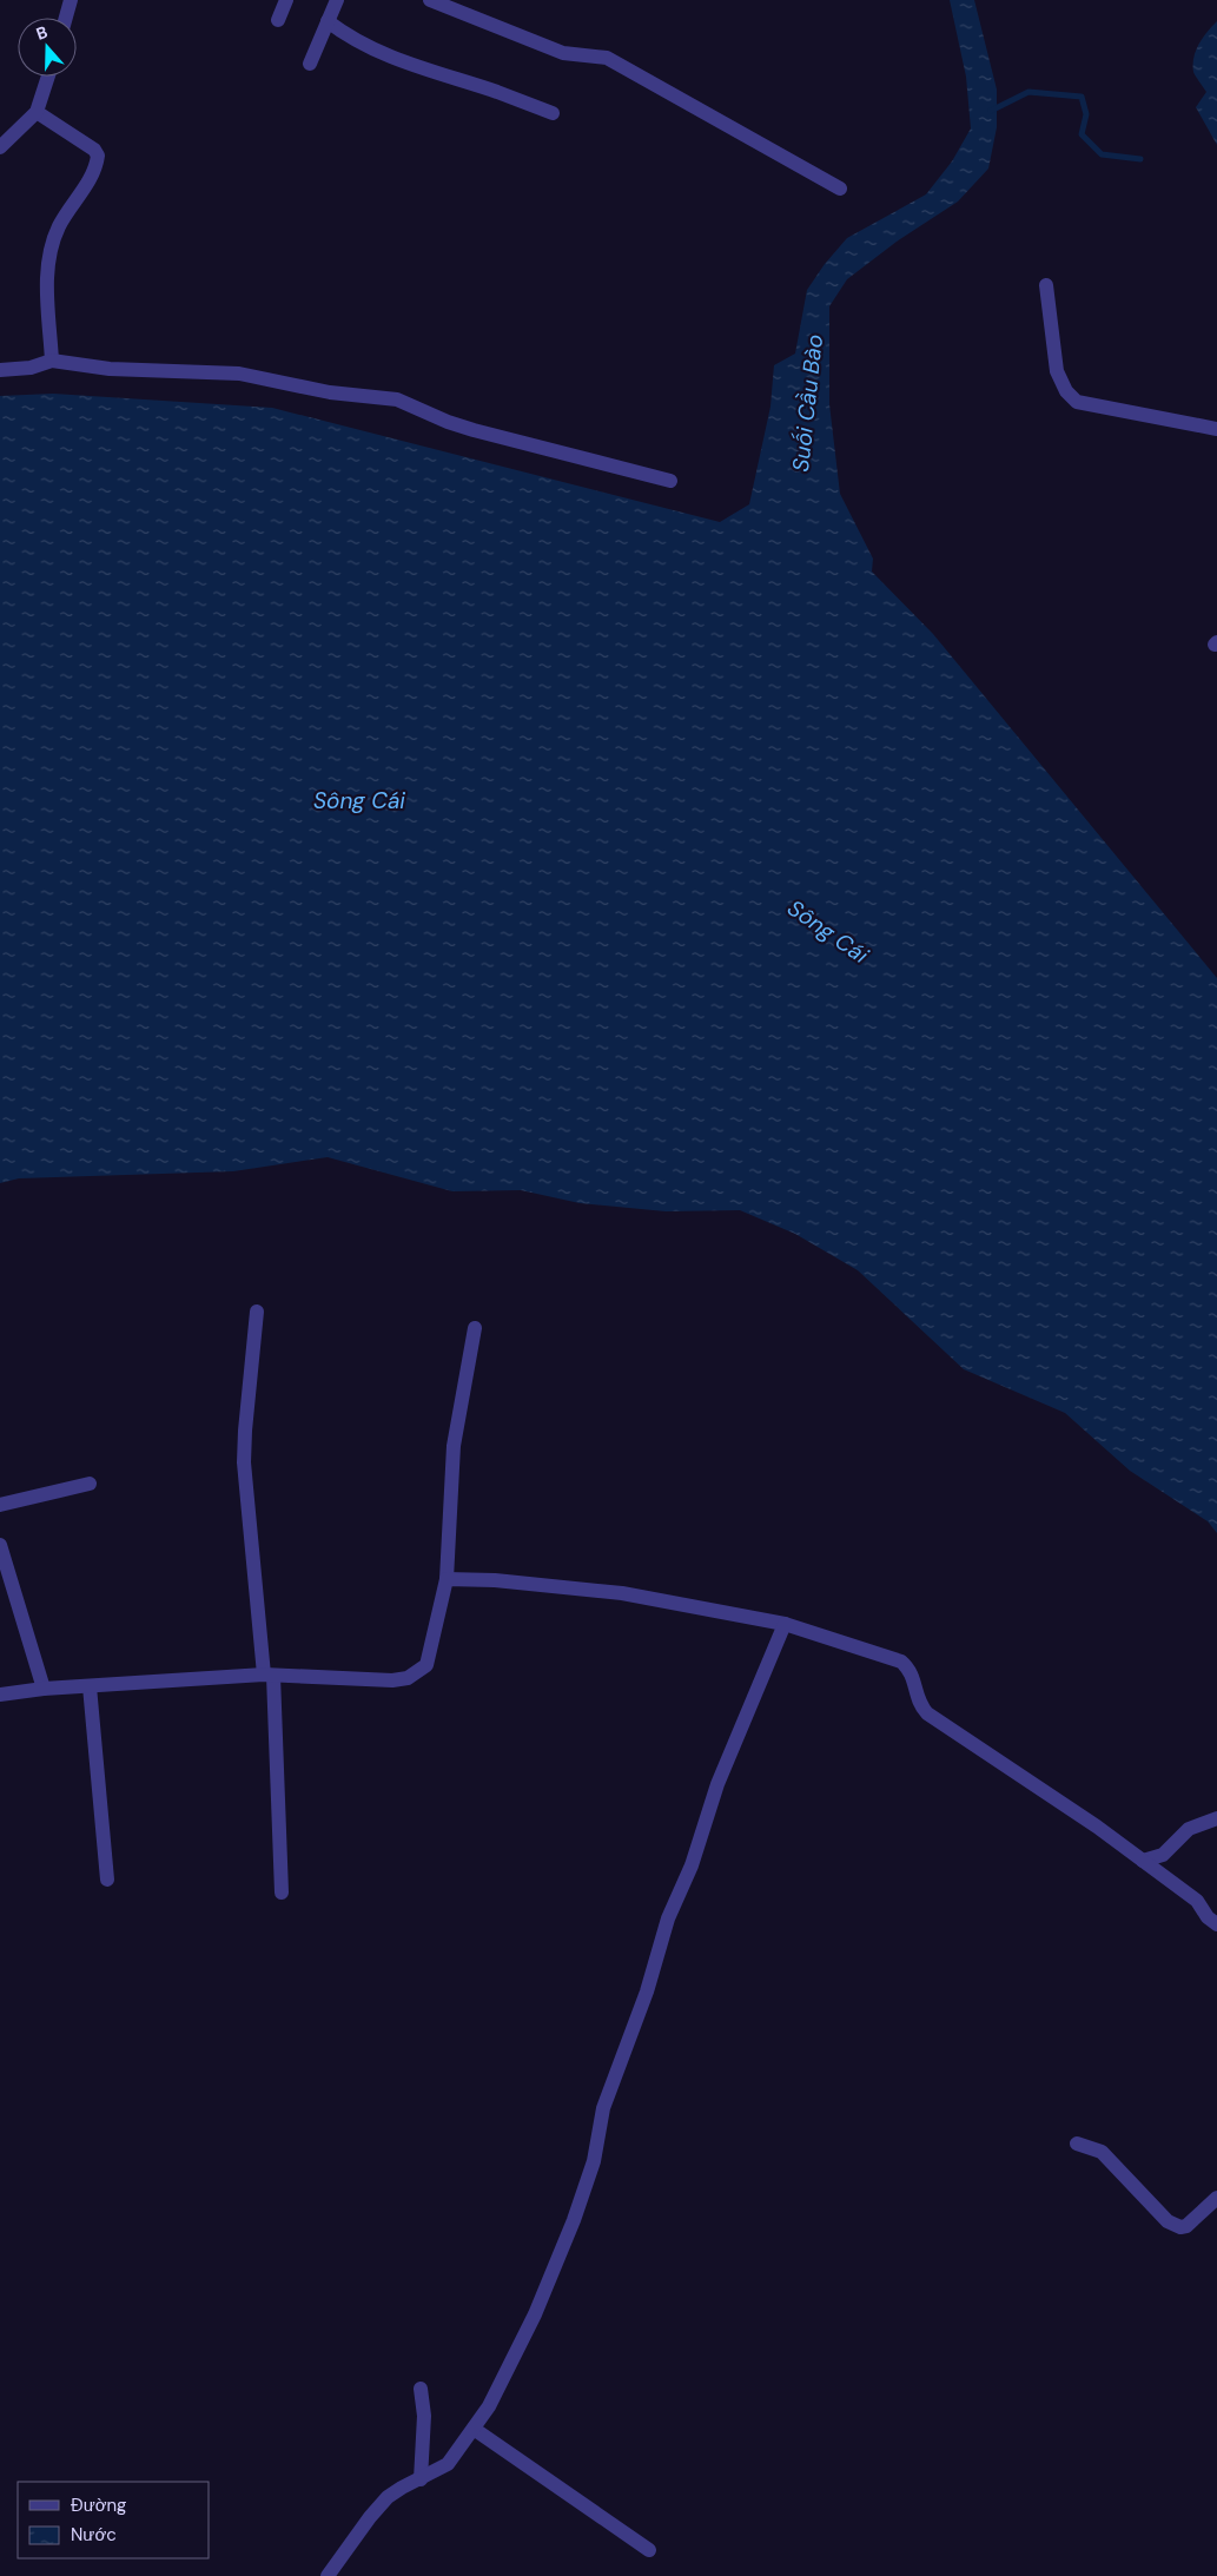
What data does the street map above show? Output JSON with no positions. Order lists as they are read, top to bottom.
{
  "water": ["Suối Cầu Bào", "Sông Cái"],
  "legend": ["Đường", "Nước"],
  "north": "top"
}
